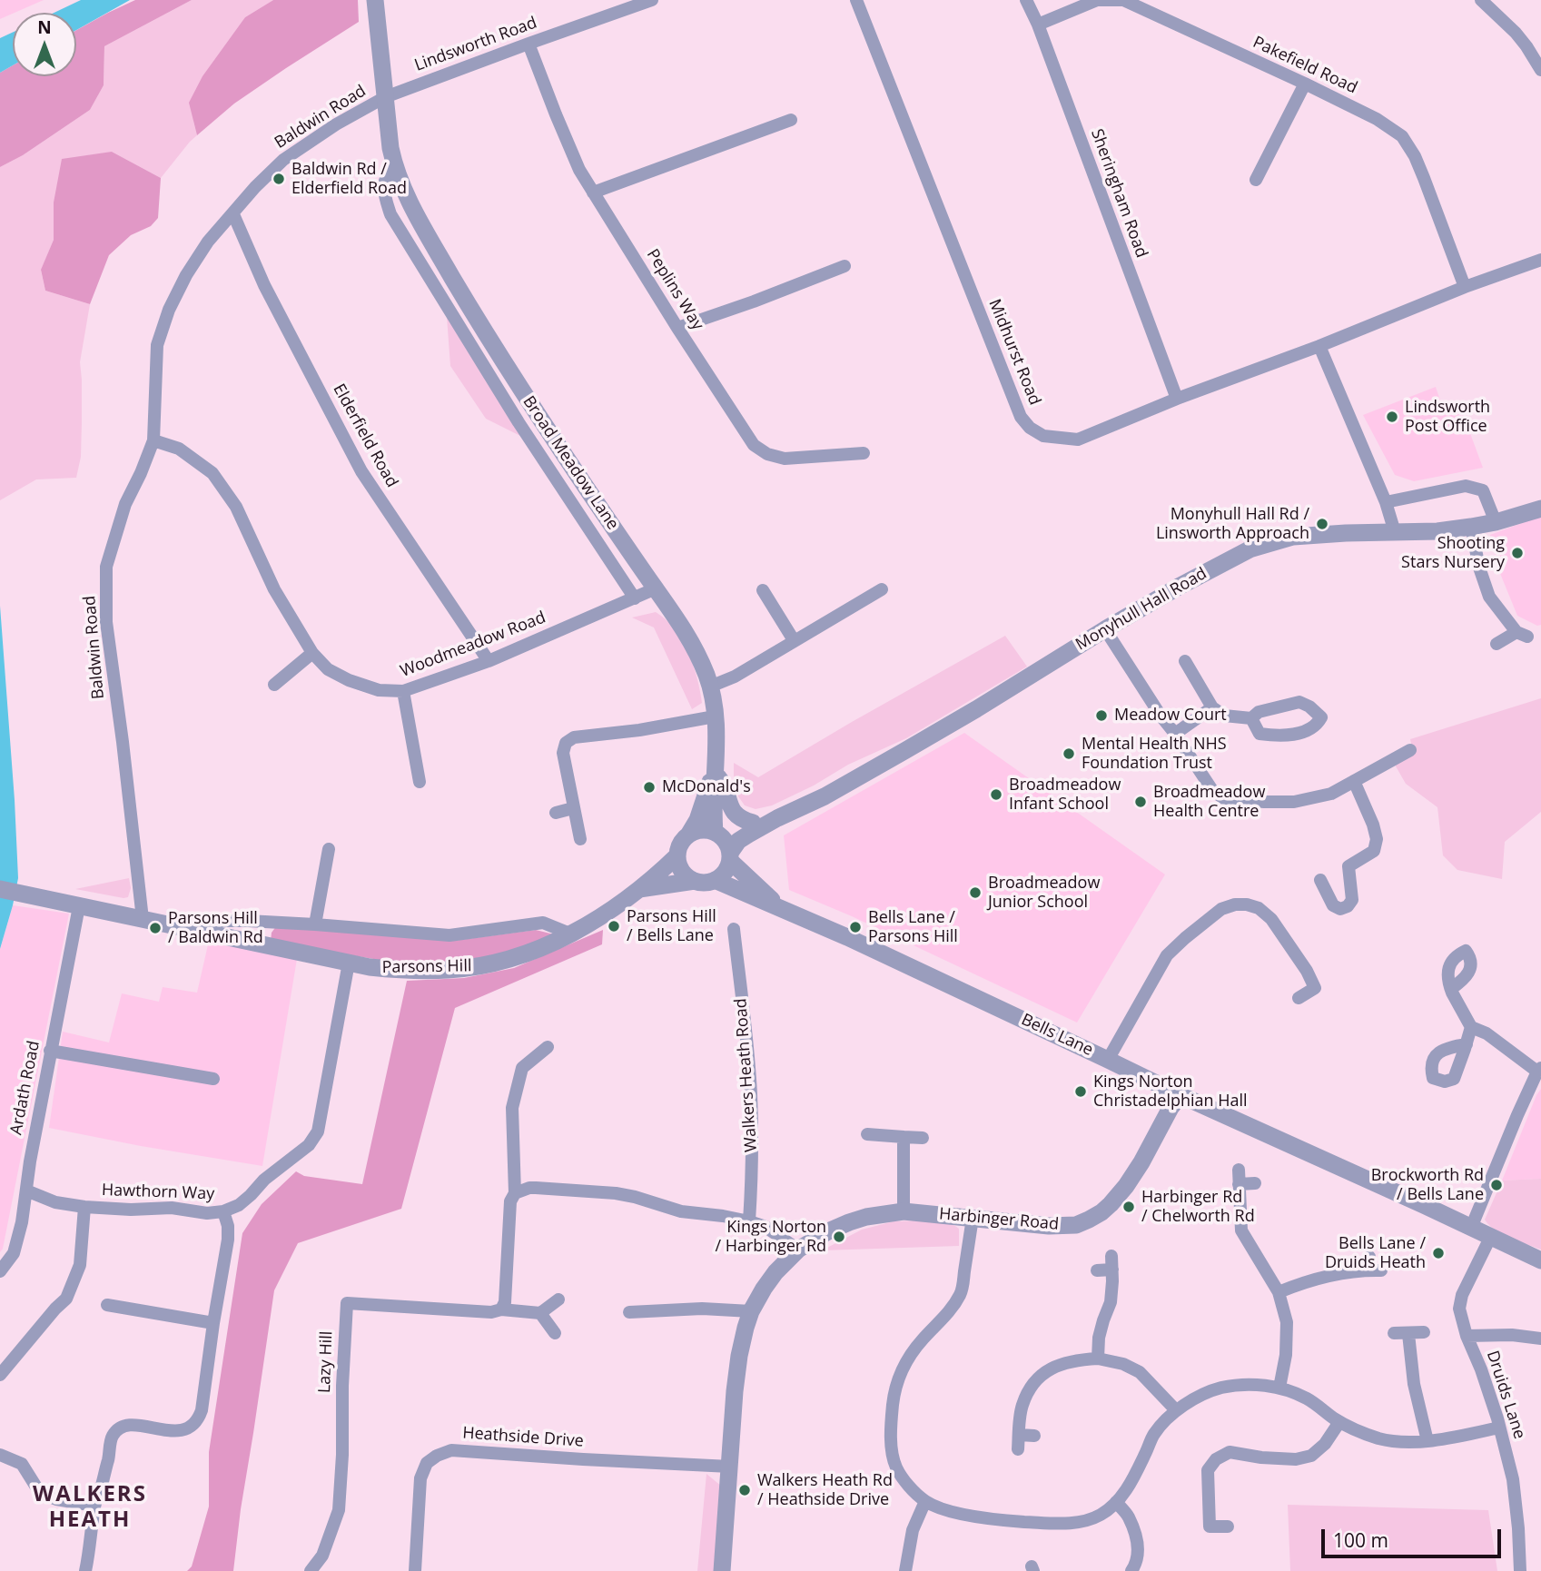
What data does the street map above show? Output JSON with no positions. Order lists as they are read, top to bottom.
{
  "streets": {
    "street": [
      "Lindsworth Road",
      "Pakefield Road",
      "Baldwin Road",
      "Sheringham Road",
      "Peplins Way",
      "Midhurst Road",
      "Elderfield Road",
      "Broad Meadow Lane",
      "Monyhull Hall Road",
      "Woodmeadow Road",
      "Parsons Hill",
      "Bells Lane",
      "Walkers Heath Road",
      "Ardath Road",
      "Hawthorn Way",
      "Harbinger Road",
      "Lazy Hill",
      "Druids Lane",
      "Heathside Drive"
    ]
  },
  "crossings": [
    ["Lindsworth Road", "Baldwin Road"],
    ["Lindsworth Road", "Peplins Way"],
    ["Lindsworth Road", "Broad Meadow Lane"],
    ["Pakefield Road", "Sheringham Road"],
    ["Baldwin Road", "Elderfield Road"],
    ["Baldwin Road", "Broad Meadow Lane"],
    ["Baldwin Road", "Woodmeadow Road"],
    ["Baldwin Road", "Parsons Hill"],
    ["Sheringham Road", "Midhurst Road"],
    ["Elderfield Road", "Woodmeadow Road"],
    ["Broad Meadow Lane", "Monyhull Hall Road"],
    ["Broad Meadow Lane", "Woodmeadow Road"],
    ["Broad Meadow Lane", "Parsons Hill"],
    ["Broad Meadow Lane", "Bells Lane"],
    ["Monyhull Hall Road", "Parsons Hill"],
    ["Monyhull Hall Road", "Bells Lane"],
    ["Parsons Hill", "Bells Lane"],
    ["Parsons Hill", "Ardath Road"],
    ["Parsons Hill", "Hawthorn Way"],
    ["Bells Lane", "Harbinger Road"],
    ["Bells Lane", "Druids Lane"],
    ["Ardath Road", "Hawthorn Way"]
  ],
  "districts": ["WALKERS HEATH"],
  "places": [
    "Baldwin Rd / Elderfield Road",
    "Lindsworth Post Office",
    "Monyhull Hall Rd / Linsworth Approach",
    "Shooting Stars Nursery",
    "Meadow Court",
    "Mental Health NHS Foundation Trust",
    "McDonald's",
    "Broadmeadow Infant School",
    "Broadmeadow Health Centre",
    "Broadmeadow Junior School",
    "Parsons Hill / Bells Lane",
    "Bells Lane / Parsons Hill",
    "Parsons Hill / Baldwin Rd",
    "Kings Norton Christadelphian Hall",
    "Brockworth Rd / Bells Lane",
    "Harbinger Rd / Chelworth Rd",
    "Kings Norton / Harbinger Rd",
    "Bells Lane / Druids Heath",
    "Walkers Heath Rd / Heathside Drive"
  ],
  "scale_bar": "100 m",
  "north": "top"
}
